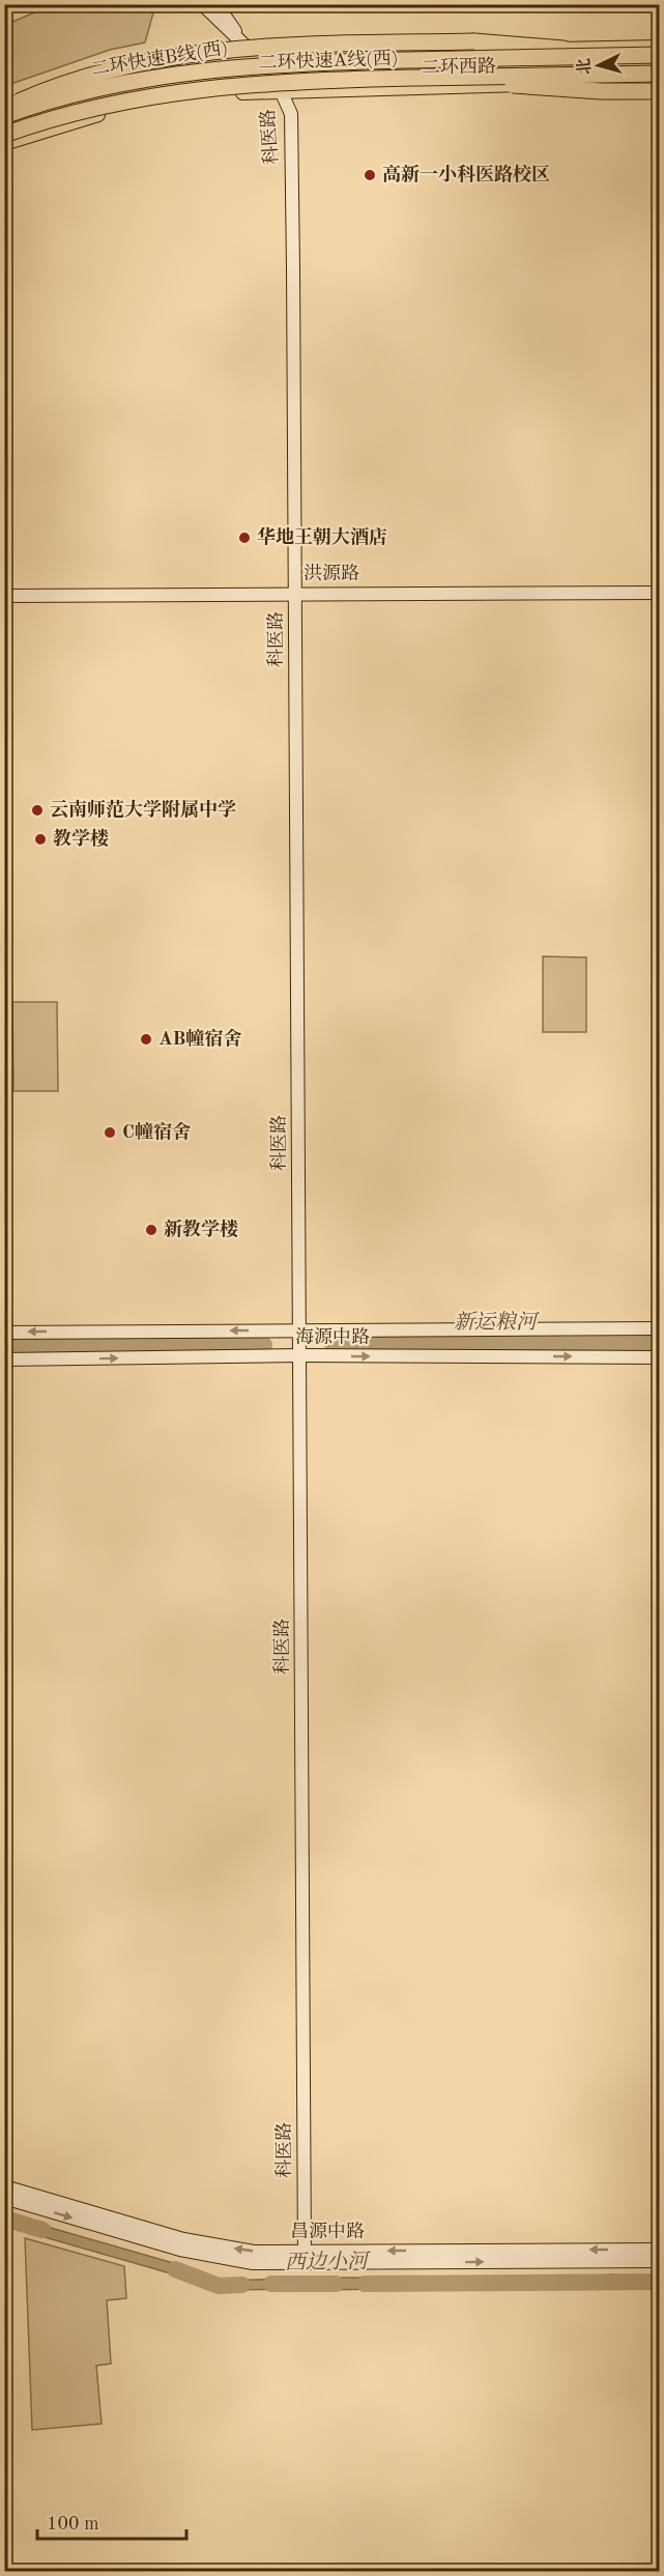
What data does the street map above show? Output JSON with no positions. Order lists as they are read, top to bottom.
{
  "streets": {
    "highway": ["二环快速B线(西)", "二环快速A线(西)"],
    "main road": ["二环西路"],
    "street": [
      "科医路",
      "洪源路",
      "海源中路",
      "昌源中路"
    ]
  },
  "crossings": [
    ["二环西路", "科医路"],
    ["科医路", "洪源路"],
    ["科医路", "海源中路"],
    ["科医路", "昌源中路"]
  ],
  "water": ["新运粮河", "西边小河"],
  "places": [
    "高新一小科医路校区",
    "华地王朝大酒店",
    "云南师范大学附属中学",
    "教学楼",
    "AB幢宿舍",
    "C幢宿舍",
    "新教学楼"
  ],
  "scale_bar": "100 m",
  "north": "left"
}
